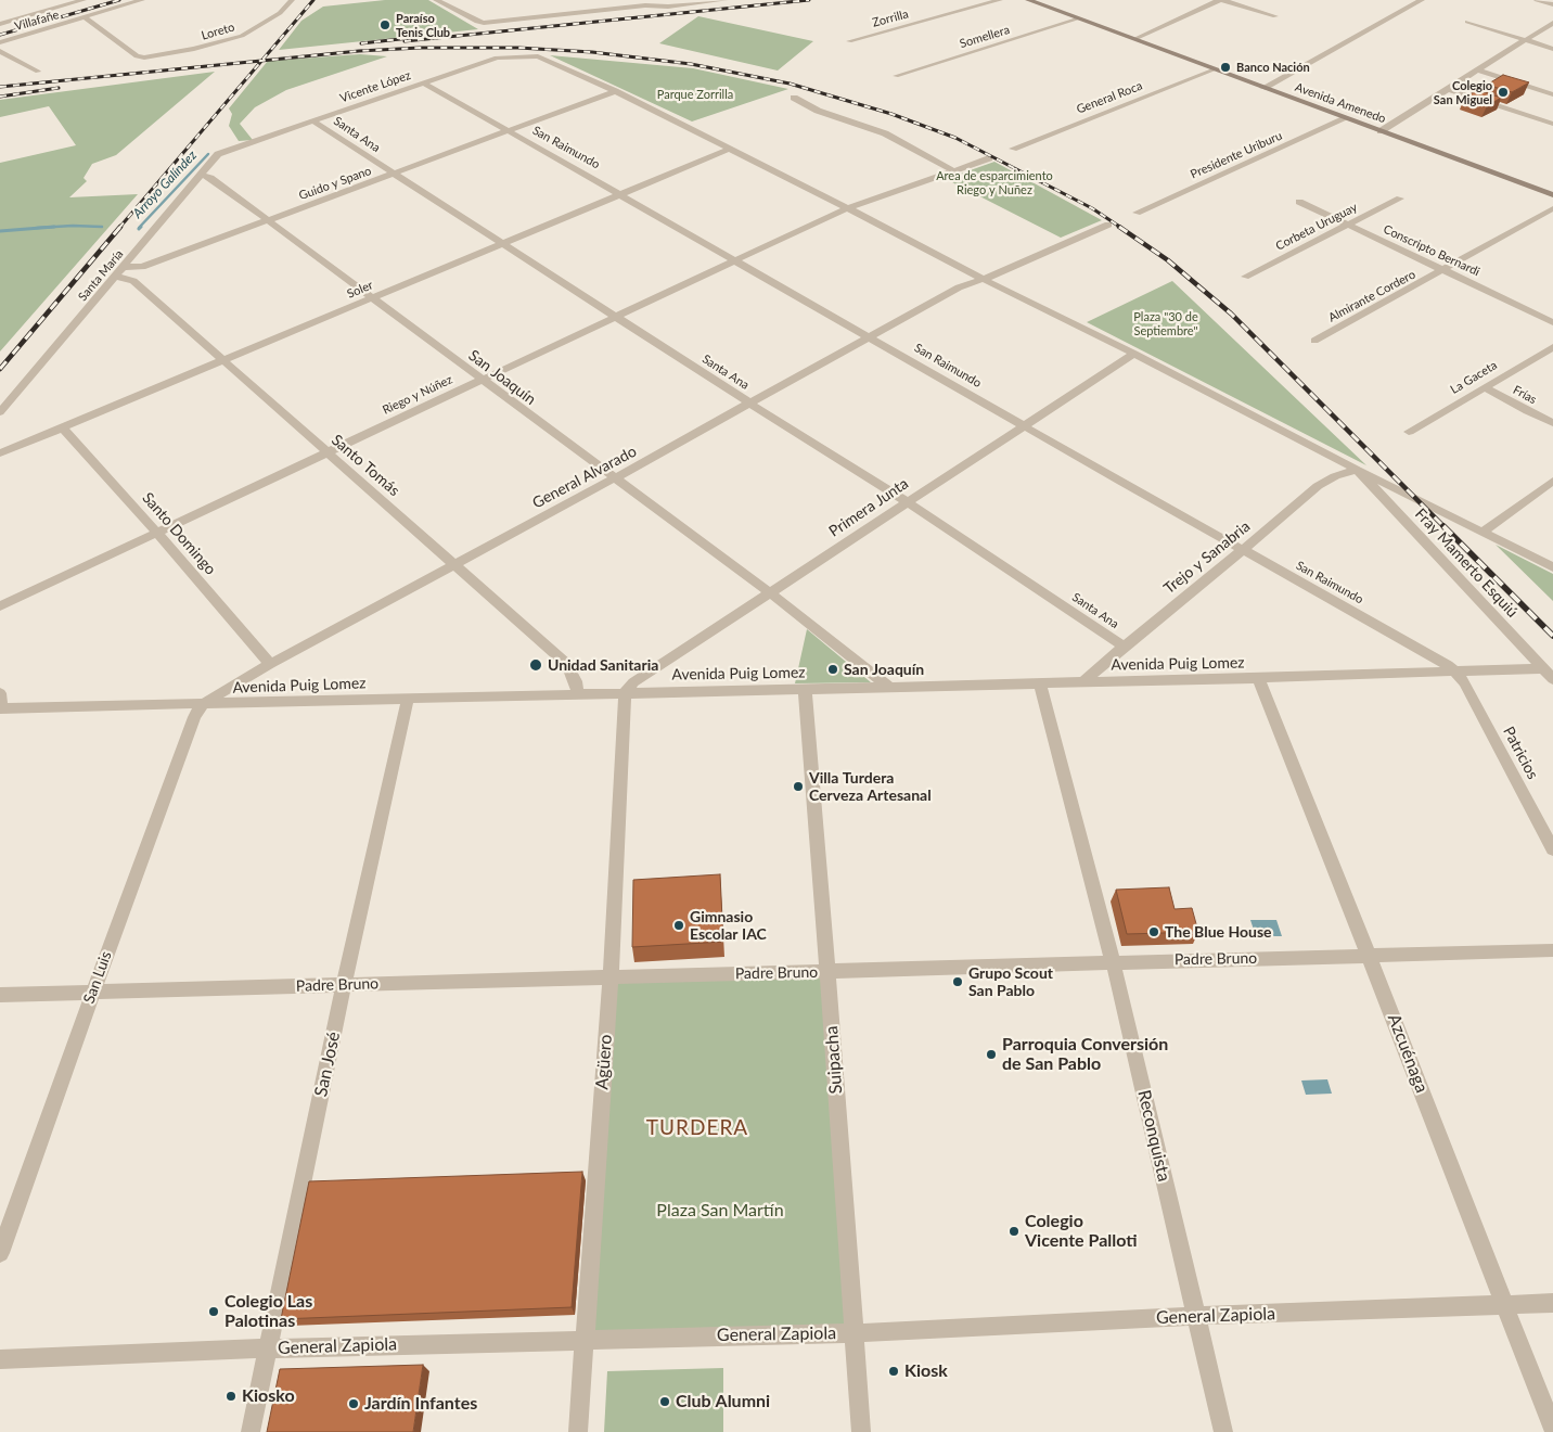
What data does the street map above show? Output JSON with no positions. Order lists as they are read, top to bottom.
{
  "streets": {
    "street": [
      "Zorrilla",
      "Villafañe",
      "Loreto",
      "Somellera",
      "Vicente López",
      "General Roca",
      "Avenida Amenedo",
      "Santa Ana",
      "San Raimundo",
      "Presidente Uriburu",
      "Guido y Spano",
      "Corbeta Uruguay",
      "Conscripto Bernardi",
      "Santa María",
      "Soler",
      "Almirante Cordero",
      "San Joaquín",
      "La Gaceta",
      "Riego y Núñez",
      "Frías",
      "Santo Tomás",
      "General Alvarado",
      "Primera Junta",
      "Santo Domingo",
      "Trejo y Sanabria",
      "Fray Mamerto Esquiú",
      "Avenida Puig Lomez",
      "Patricios",
      "Padre Bruno",
      "San Luis",
      "Azcuénaga",
      "Suipacha",
      "Agüero",
      "San José",
      "Reconquista",
      "General Zapiola"
    ]
  },
  "crossings": [
    ["Villafañe", "Loreto"],
    ["Somellera", "Avenida Amenedo"],
    ["Vicente López", "Santa Ana"],
    ["Vicente López", "San Raimundo"],
    ["Vicente López", "Guido y Spano"],
    ["Vicente López", "Santa María"],
    ["General Roca", "Avenida Amenedo"],
    ["Avenida Amenedo", "Presidente Uriburu"],
    ["Santa Ana", "Guido y Spano"],
    ["Santa Ana", "Soler"],
    ["Santa Ana", "Riego y Núñez"],
    ["Santa Ana", "General Alvarado"],
    ["Santa Ana", "Primera Junta"],
    ["Santa Ana", "Trejo y Sanabria"],
    ["San Raimundo", "Guido y Spano"],
    ["San Raimundo", "Soler"],
    ["San Raimundo", "Riego y Núñez"],
    ["San Raimundo", "General Alvarado"],
    ["San Raimundo", "Primera Junta"],
    ["San Raimundo", "Trejo y Sanabria"],
    ["San Raimundo", "Avenida Puig Lomez"],
    ["San Raimundo", "Patricios"],
    ["Guido y Spano", "Santa María"],
    ["Guido y Spano", "San Joaquín"],
    ["Guido y Spano", "Santo Tomás"],
    ["Corbeta Uruguay", "Conscripto Bernardi"],
    ["Conscripto Bernardi", "Almirante Cordero"],
    ["Santa María", "San Joaquín"],
    ["Santa María", "Santo Tomás"],
    ["Soler", "San Joaquín"],
    ["Soler", "Santo Tomás"],
    ["Soler", "Santo Domingo"],
    ["San Joaquín", "Riego y Núñez"],
    ["San Joaquín", "General Alvarado"],
    ["San Joaquín", "Primera Junta"],
    ["San Joaquín", "Avenida Puig Lomez"],
    ["La Gaceta", "Frías"],
    ["Riego y Núñez", "Santo Tomás"],
    ["Riego y Núñez", "Santo Domingo"],
    ["Santo Tomás", "General Alvarado"],
    ["Santo Tomás", "Avenida Puig Lomez"],
    ["General Alvarado", "Santo Domingo"],
    ["General Alvarado", "Avenida Puig Lomez"],
    ["General Alvarado", "San Luis"],
    ["Primera Junta", "Avenida Puig Lomez"],
    ["Primera Junta", "Agüero"],
    ["Trejo y Sanabria", "Fray Mamerto Esquiú"],
    ["Trejo y Sanabria", "Avenida Puig Lomez"],
    ["Fray Mamerto Esquiú", "Avenida Puig Lomez"],
    ["Avenida Puig Lomez", "Patricios"],
    ["Avenida Puig Lomez", "San Luis"],
    ["Avenida Puig Lomez", "Azcuénaga"],
    ["Avenida Puig Lomez", "Suipacha"],
    ["Avenida Puig Lomez", "Agüero"],
    ["Avenida Puig Lomez", "San José"],
    ["Avenida Puig Lomez", "Reconquista"],
    ["Padre Bruno", "San Luis"],
    ["Padre Bruno", "Azcuénaga"],
    ["Padre Bruno", "Suipacha"],
    ["Padre Bruno", "Agüero"],
    ["Padre Bruno", "San José"],
    ["Padre Bruno", "Reconquista"],
    ["Azcuénaga", "General Zapiola"],
    ["Suipacha", "General Zapiola"],
    ["Agüero", "General Zapiola"],
    ["San José", "General Zapiola"],
    ["Reconquista", "General Zapiola"]
  ],
  "districts": ["TURDERA"],
  "water": ["Arroyo Galíndez"],
  "parks": [
    "Parque Zorrilla",
    "Area de esparcimiento Riego y Nuñez",
    "Plaza \"30 de Septiembre\"",
    "Plaza San Martín"
  ],
  "places": [
    "Paraíso Tenis Club",
    "Banco Nación",
    "Colegio San Miguel",
    "Unidad Sanitaria",
    "San Joaquín",
    "Villa Turdera Cerveza Artesanal",
    "Gimnasio Escolar IAC",
    "The Blue House",
    "Grupo Scout San Pablo",
    "Parroquia Conversión de San Pablo",
    "Colegio Vicente Palloti",
    "Colegio Las Palotinas",
    "Kiosk",
    "Kiosko",
    "Club Alumni",
    "Jardín Infantes"
  ]
}
